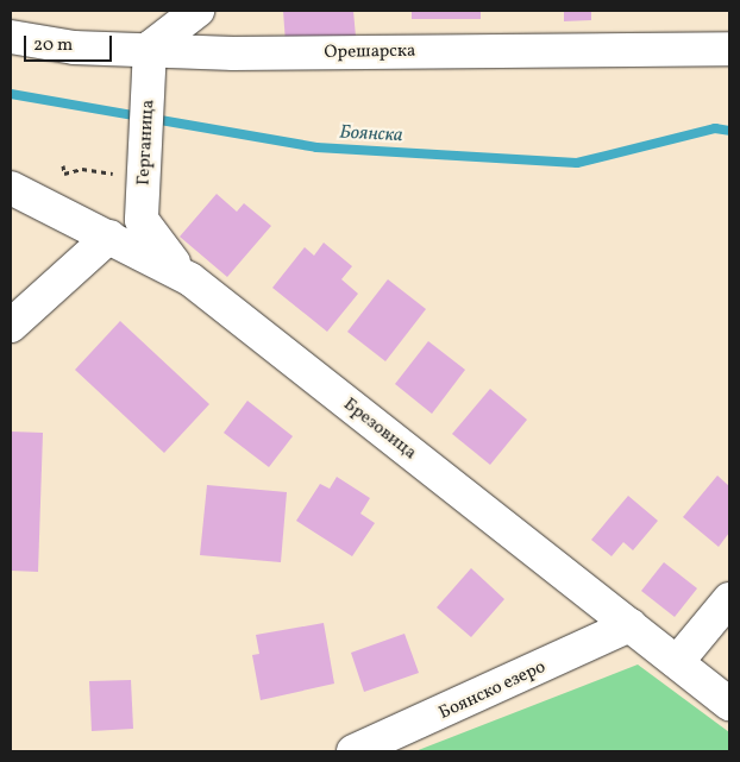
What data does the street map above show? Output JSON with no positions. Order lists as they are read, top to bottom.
{
  "streets": {
    "street": [
      "Орешарска",
      "Герганица",
      "Брезовица",
      "Боянско езеро"
    ]
  },
  "crossings": [
    ["Орешарска", "Герганица"],
    ["Герганица", "Брезовица"],
    ["Брезовица", "Боянско езеро"]
  ],
  "water": ["Боянска"],
  "scale_bar": "20 m"
}
